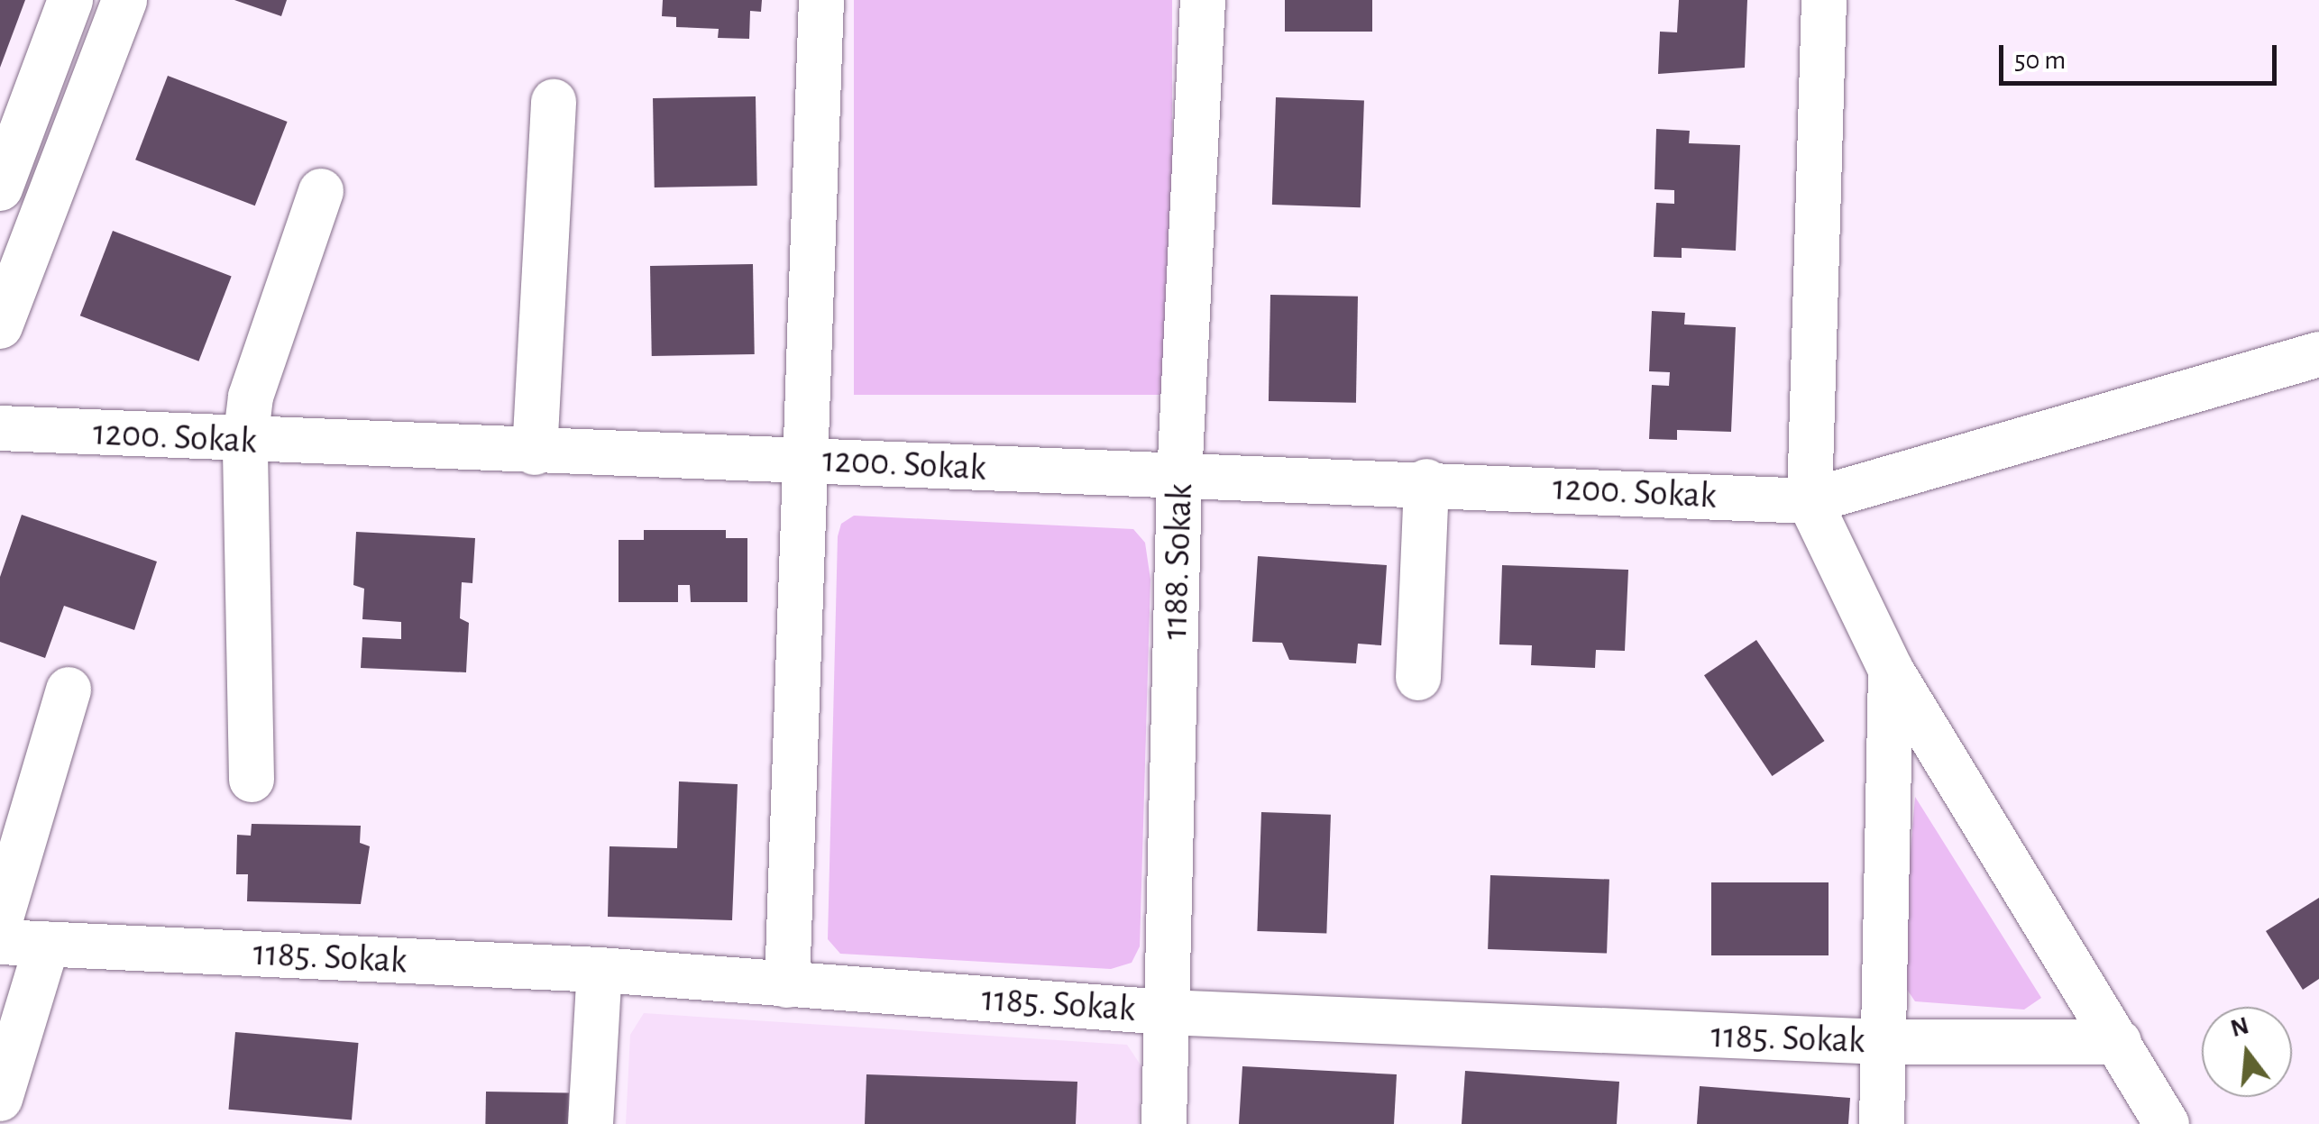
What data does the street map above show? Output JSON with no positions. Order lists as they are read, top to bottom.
{
  "streets": {
    "street": ["1200. Sokak", "1188. Sokak", "1185. Sokak"]
  },
  "crossings": [
    ["1200. Sokak", "1188. Sokak"],
    ["1188. Sokak", "1185. Sokak"]
  ],
  "scale_bar": "50 m",
  "north": "top"
}
